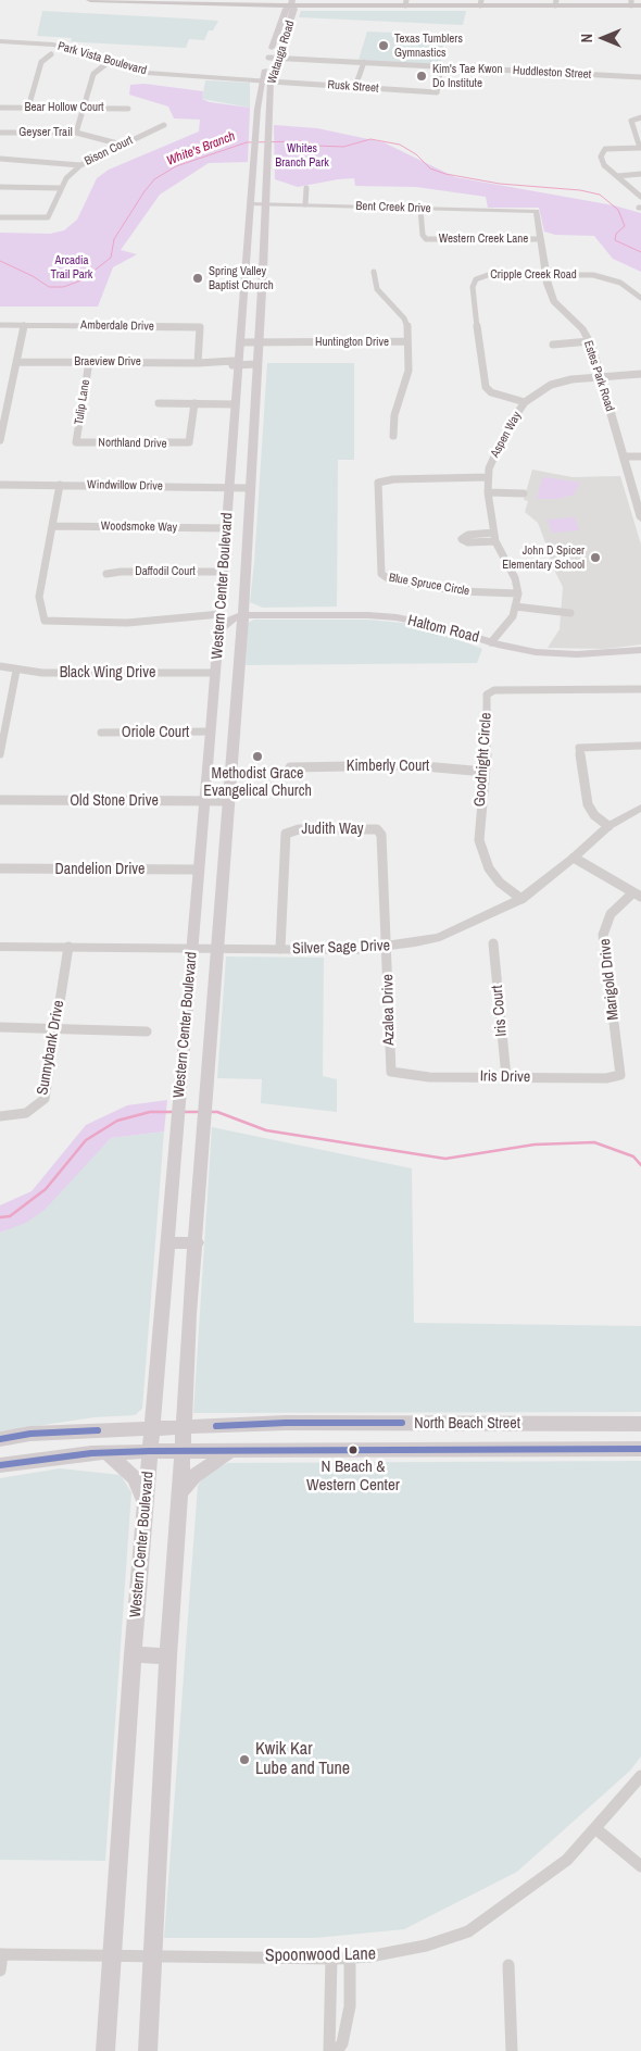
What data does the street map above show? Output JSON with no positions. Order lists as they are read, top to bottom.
{
  "streets": {
    "main road": [
      "Watauga Road",
      "Western Center Boulevard",
      "Haltom Road",
      "North Beach Street"
    ],
    "street": [
      "Park Vista Boulevard",
      "Huddleston Street",
      "Rusk Street",
      "Bear Hollow Court",
      "Geyser Trail",
      "Bison Court",
      "Bent Creek Drive",
      "Western Creek Lane",
      "Cripple Creek Road",
      "Amberdale Drive",
      "Huntington Drive",
      "Braeview Drive",
      "Estes Park Road",
      "Tulip Lane",
      "Aspen Way",
      "Northland Drive",
      "Windwillow Drive",
      "Woodsmoke Way",
      "Daffodil Court",
      "Blue Spruce Circle",
      "Black Wing Drive",
      "Oriole Court",
      "Goodnight Circle",
      "Kimberly Court",
      "Old Stone Drive",
      "Judith Way",
      "Dandelion Drive",
      "Silver Sage Drive",
      "Marigold Drive",
      "Azalea Drive",
      "Iris Court",
      "Sunnybank Drive",
      "Iris Drive",
      "Spoonwood Lane"
    ]
  },
  "crossings": [
    ["Watauga Road", "Park Vista Boulevard"],
    ["Watauga Road", "Huddleston Street"],
    ["Watauga Road", "Rusk Street"],
    ["Watauga Road", "Bent Creek Drive"],
    ["Watauga Road", "Western Center Boulevard"],
    ["Park Vista Boulevard", "Rusk Street"],
    ["Park Vista Boulevard", "Western Center Boulevard"],
    ["Huddleston Street", "Rusk Street"],
    ["Huddleston Street", "Western Center Boulevard"],
    ["Rusk Street", "Western Center Boulevard"],
    ["Geyser Trail", "Bison Court"],
    ["Bent Creek Drive", "Western Creek Lane"],
    ["Bent Creek Drive", "Estes Park Road"],
    ["Bent Creek Drive", "Western Center Boulevard"],
    ["Western Creek Lane", "Estes Park Road"],
    ["Cripple Creek Road", "Estes Park Road"],
    ["Cripple Creek Road", "Aspen Way"],
    ["Amberdale Drive", "Braeview Drive"],
    ["Huntington Drive", "Western Center Boulevard"],
    ["Braeview Drive", "Tulip Lane"],
    ["Braeview Drive", "Western Center Boulevard"],
    ["Estes Park Road", "Aspen Way"],
    ["Tulip Lane", "Northland Drive"],
    ["Aspen Way", "Blue Spruce Circle"],
    ["Windwillow Drive", "Western Center Boulevard"],
    ["Woodsmoke Way", "Western Center Boulevard"],
    ["Daffodil Court", "Western Center Boulevard"],
    ["Western Center Boulevard", "Haltom Road"],
    ["Western Center Boulevard", "Black Wing Drive"],
    ["Western Center Boulevard", "Oriole Court"],
    ["Western Center Boulevard", "Old Stone Drive"],
    ["Western Center Boulevard", "Dandelion Drive"],
    ["Western Center Boulevard", "Silver Sage Drive"],
    ["Western Center Boulevard", "North Beach Street"],
    ["Western Center Boulevard", "Spoonwood Lane"],
    ["Goodnight Circle", "Kimberly Court"],
    ["Goodnight Circle", "Silver Sage Drive"],
    ["Judith Way", "Silver Sage Drive"],
    ["Judith Way", "Azalea Drive"],
    ["Silver Sage Drive", "Azalea Drive"],
    ["Silver Sage Drive", "Sunnybank Drive"],
    ["Marigold Drive", "Iris Drive"],
    ["Azalea Drive", "Iris Drive"],
    ["Iris Court", "Iris Drive"]
  ],
  "water": ["White's Branch"],
  "parks": ["Whites Branch Park", "Arcadia Trail Park"],
  "places": [
    "Texas Tumblers Gymnastics",
    "Kim's Tae Kwon Do Institute",
    "Spring Valley Baptist Church",
    "John D Spicer Elementary School",
    "Methodist Grace Evangelical Church",
    "N Beach & Western Center",
    "Kwik Kar Lube and Tune"
  ],
  "north": "left"
}
